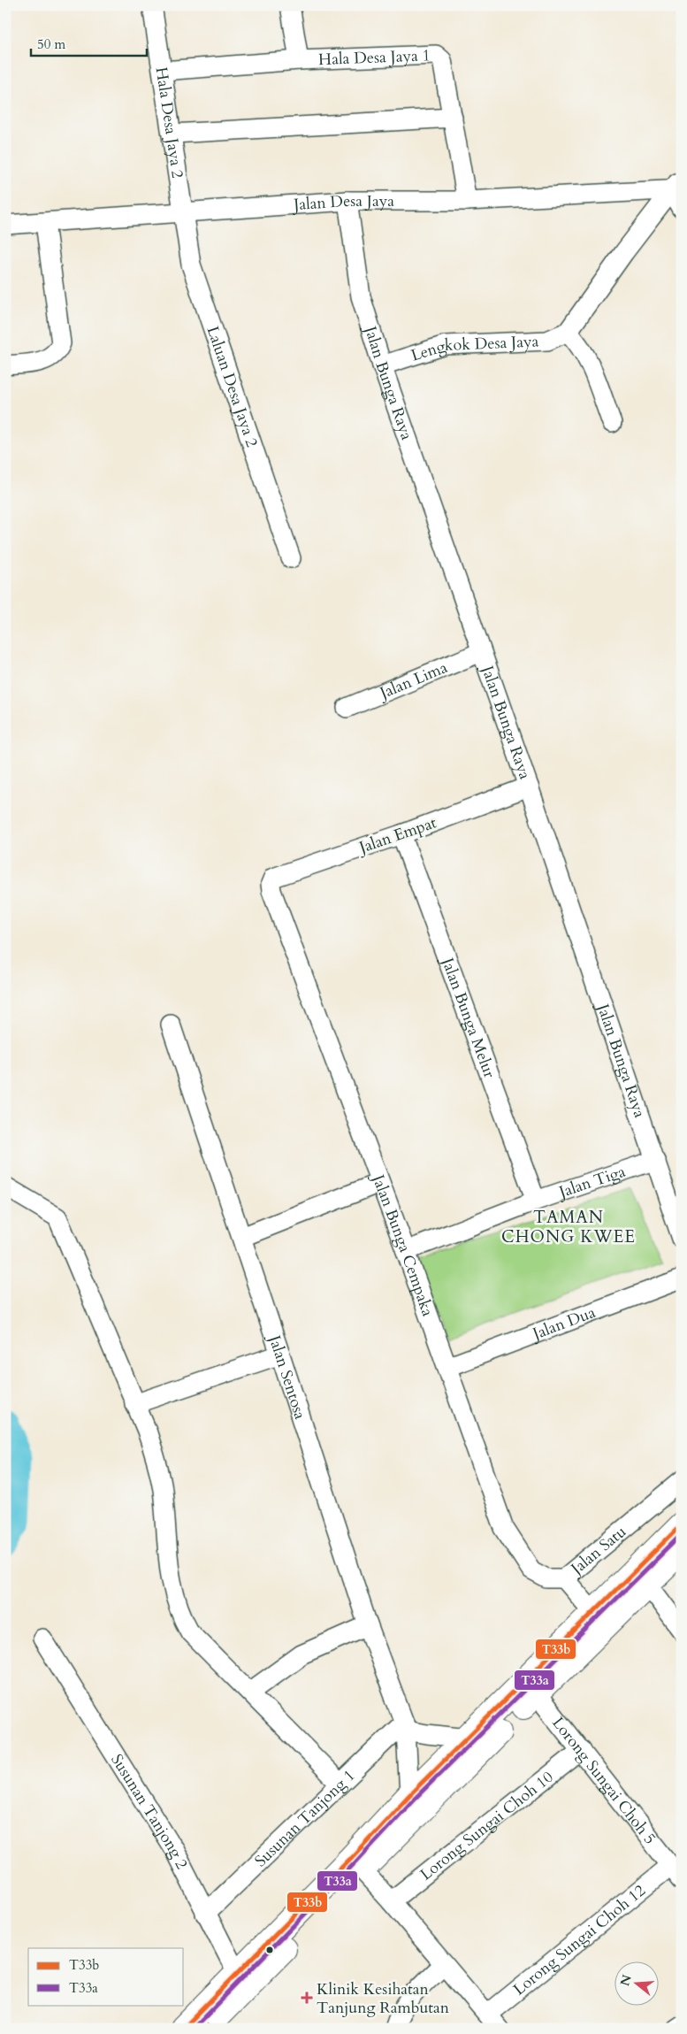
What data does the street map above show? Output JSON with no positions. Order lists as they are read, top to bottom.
{
  "streets": {
    "street": [
      "Hala Desa Jaya 1",
      "Hala Desa Jaya 2",
      "Jalan Desa Jaya",
      "Lengkok Desa Jaya",
      "Jalan Bunga Raya",
      "Laluan Desa Jaya 2",
      "Jalan Lima",
      "Jalan Empat",
      "Jalan Bunga Melur",
      "Jalan Tiga",
      "Jalan Bunga Cempaka",
      "Jalan Dua",
      "Jalan Sentosa",
      "Jalan Satu",
      "Lorong Sungai Choh 5",
      "Susunan Tanjong 2",
      "Susunan Tanjong 1",
      "Lorong Sungai Choh 10",
      "Lorong Sungai Choh 12"
    ]
  },
  "crossings": [
    ["Hala Desa Jaya 1", "Hala Desa Jaya 2"],
    ["Hala Desa Jaya 1", "Jalan Desa Jaya"],
    ["Hala Desa Jaya 2", "Jalan Desa Jaya"],
    ["Hala Desa Jaya 2", "Laluan Desa Jaya 2"],
    ["Jalan Desa Jaya", "Jalan Bunga Raya"],
    ["Jalan Desa Jaya", "Laluan Desa Jaya 2"],
    ["Lengkok Desa Jaya", "Jalan Bunga Raya"],
    ["Jalan Bunga Raya", "Jalan Lima"],
    ["Jalan Bunga Raya", "Jalan Empat"],
    ["Jalan Bunga Raya", "Jalan Tiga"],
    ["Jalan Empat", "Jalan Bunga Melur"],
    ["Jalan Empat", "Jalan Bunga Cempaka"],
    ["Jalan Bunga Melur", "Jalan Tiga"],
    ["Jalan Tiga", "Jalan Bunga Cempaka"],
    ["Jalan Bunga Cempaka", "Jalan Dua"],
    ["Jalan Bunga Cempaka", "Jalan Satu"],
    ["Jalan Sentosa", "Susunan Tanjong 1"],
    ["Lorong Sungai Choh 5", "Lorong Sungai Choh 10"],
    ["Lorong Sungai Choh 5", "Lorong Sungai Choh 12"],
    ["Susunan Tanjong 2", "Susunan Tanjong 1"]
  ],
  "districts": ["TAMAN CHONG KWEE"],
  "places": {
    "health": ["Klinik Kesihatan Tanjung Rambutan"]
  },
  "lines": ["transit line T33b", "transit line T33a"],
  "legend": ["T33b", "T33a"],
  "scale_bar": "50 m",
  "north": "left"
}
